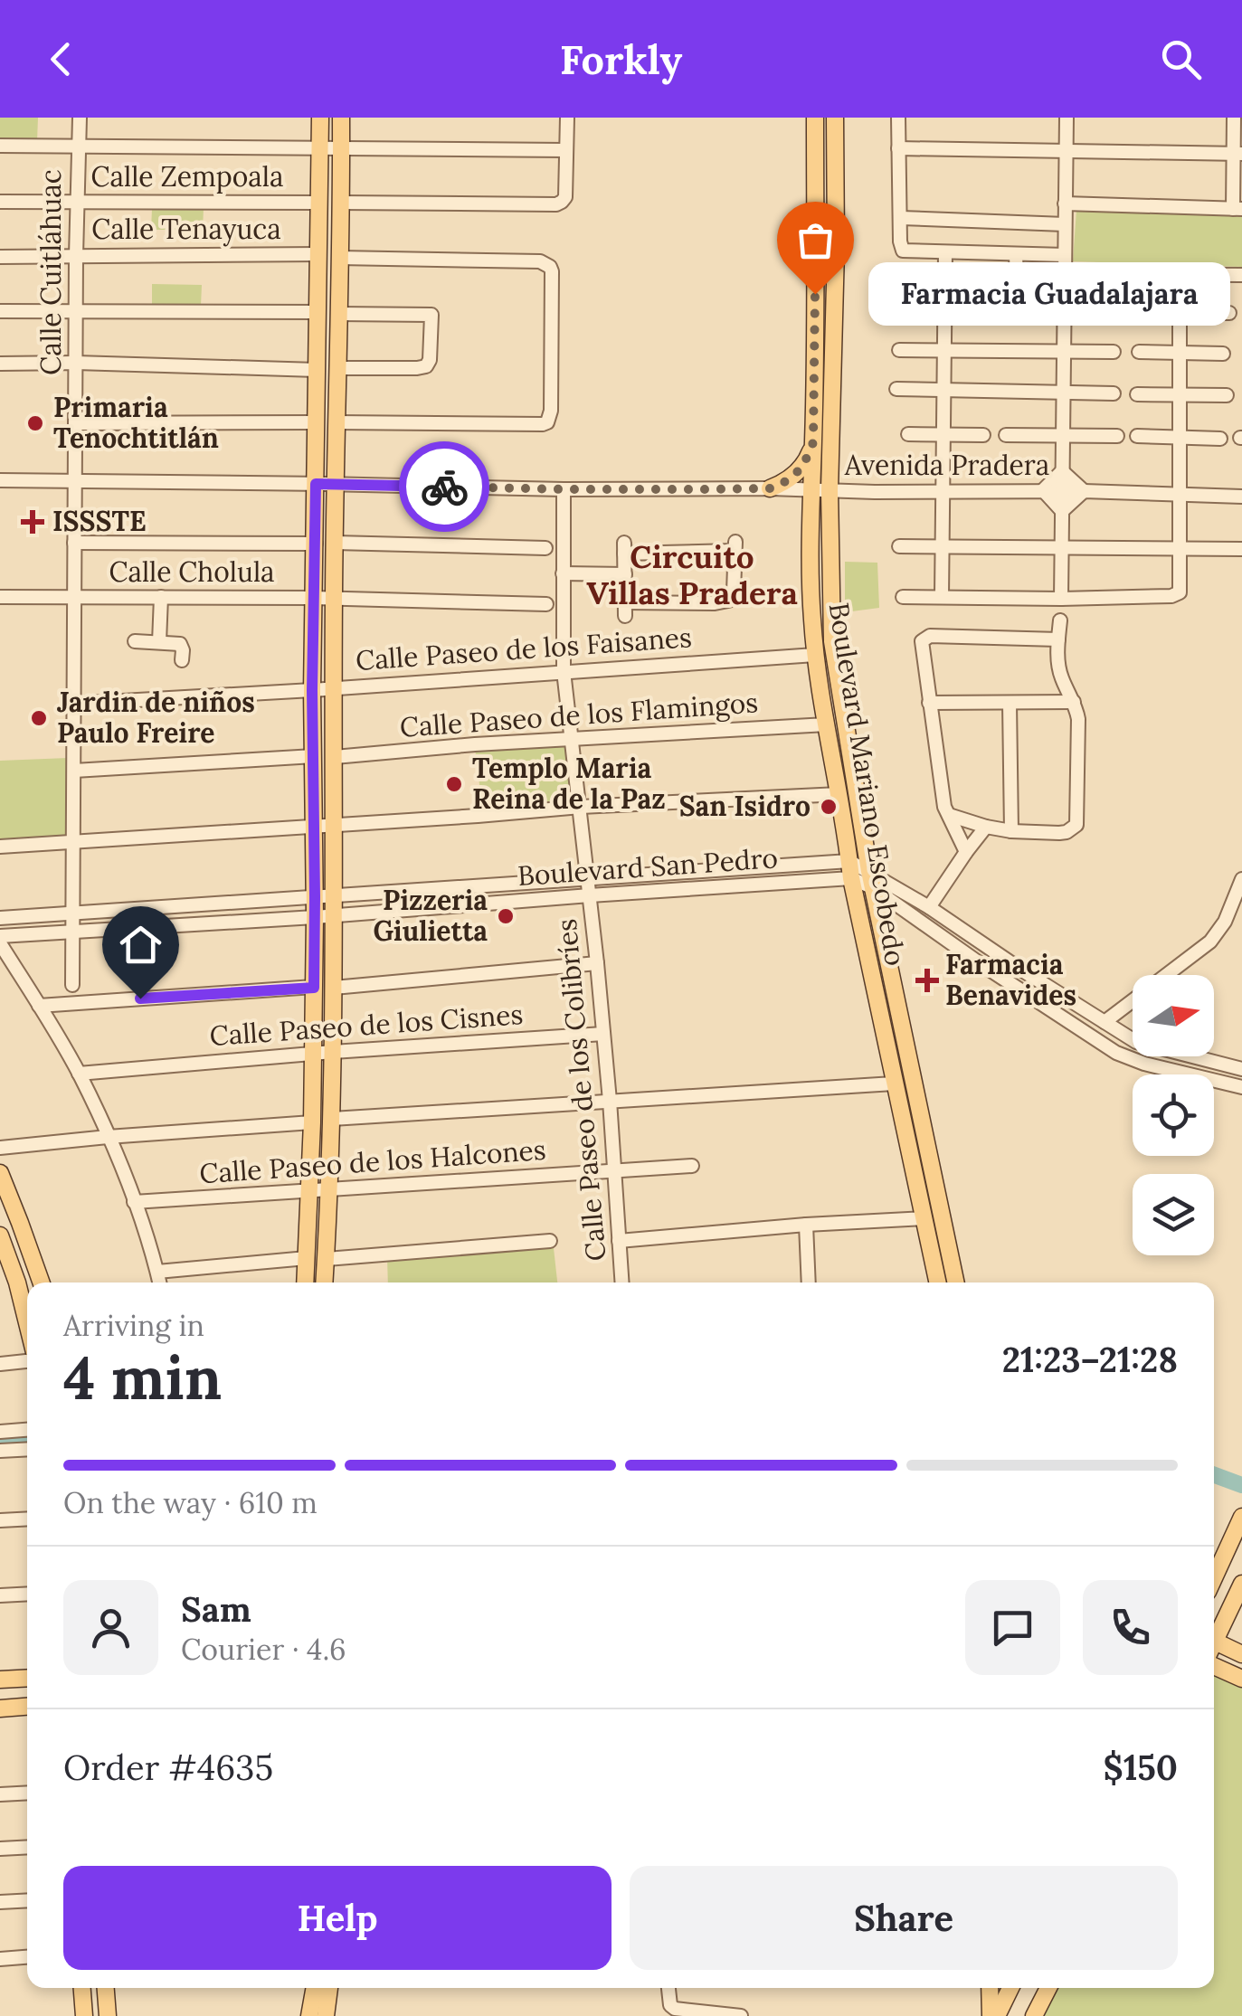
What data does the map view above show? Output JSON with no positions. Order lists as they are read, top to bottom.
{
  "streets": {
    "main road": ["Boulevard Mariano Escobedo"],
    "street": [
      "Calle Zempoala",
      "Calle Tenayuca",
      "Calle Cuitláhuac",
      "Avenida Pradera",
      "Calle Cholula",
      "Calle Paseo de los Faisanes",
      "Calle Paseo de los Flamingos",
      "Boulevard San Pedro",
      "Calle Paseo de los Cisnes",
      "Calle Paseo de los Colibríes",
      "Calle Paseo de los Halcones"
    ]
  },
  "crossings": [
    ["Calle Zempoala", "Calle Cuitláhuac"],
    ["Calle Tenayuca", "Calle Cuitláhuac"],
    ["Calle Cuitláhuac", "Avenida Pradera"],
    ["Calle Cuitláhuac", "Calle Cholula"],
    ["Calle Cuitláhuac", "Calle Paseo de los Faisanes"],
    ["Calle Cuitláhuac", "Boulevard San Pedro"],
    ["Avenida Pradera", "Boulevard Mariano Escobedo"],
    ["Avenida Pradera", "Calle Paseo de los Colibríes"],
    ["Calle Paseo de los Faisanes", "Boulevard Mariano Escobedo"],
    ["Calle Paseo de los Faisanes", "Calle Paseo de los Colibríes"],
    ["Calle Paseo de los Flamingos", "Boulevard Mariano Escobedo"],
    ["Calle Paseo de los Flamingos", "Calle Paseo de los Colibríes"],
    ["Boulevard Mariano Escobedo", "Boulevard San Pedro"],
    ["Boulevard San Pedro", "Calle Paseo de los Colibríes"],
    ["Calle Paseo de los Cisnes", "Calle Paseo de los Colibríes"],
    ["Calle Paseo de los Colibríes", "Calle Paseo de los Halcones"]
  ],
  "districts": ["Circuito Villas Pradera"],
  "places": {
    "other": [
      "Farmacia Guadalajara",
      "Primaria Tenochtitlán",
      "Jardin de niños Paulo Freire",
      "Templo Maria Reina de la Paz",
      "San Isidro",
      "Pizzeria Giulietta"
    ],
    "health": ["ISSSTE", "Farmacia Benavides"]
  },
  "north": "right",
  "page": {
    "header": "Forkly",
    "bubble": "Farmacia Guadalajara",
    "heading": ["4 min", "Arriving in", "21:23–21:28"],
    "panel": [
      "Sam",
      "Courier · 4.6",
      "Order #4635",
      "$150"
    ],
    "bar": "On the way · 610 m",
    "buttons": ["Help", "Share"]
  }
}
